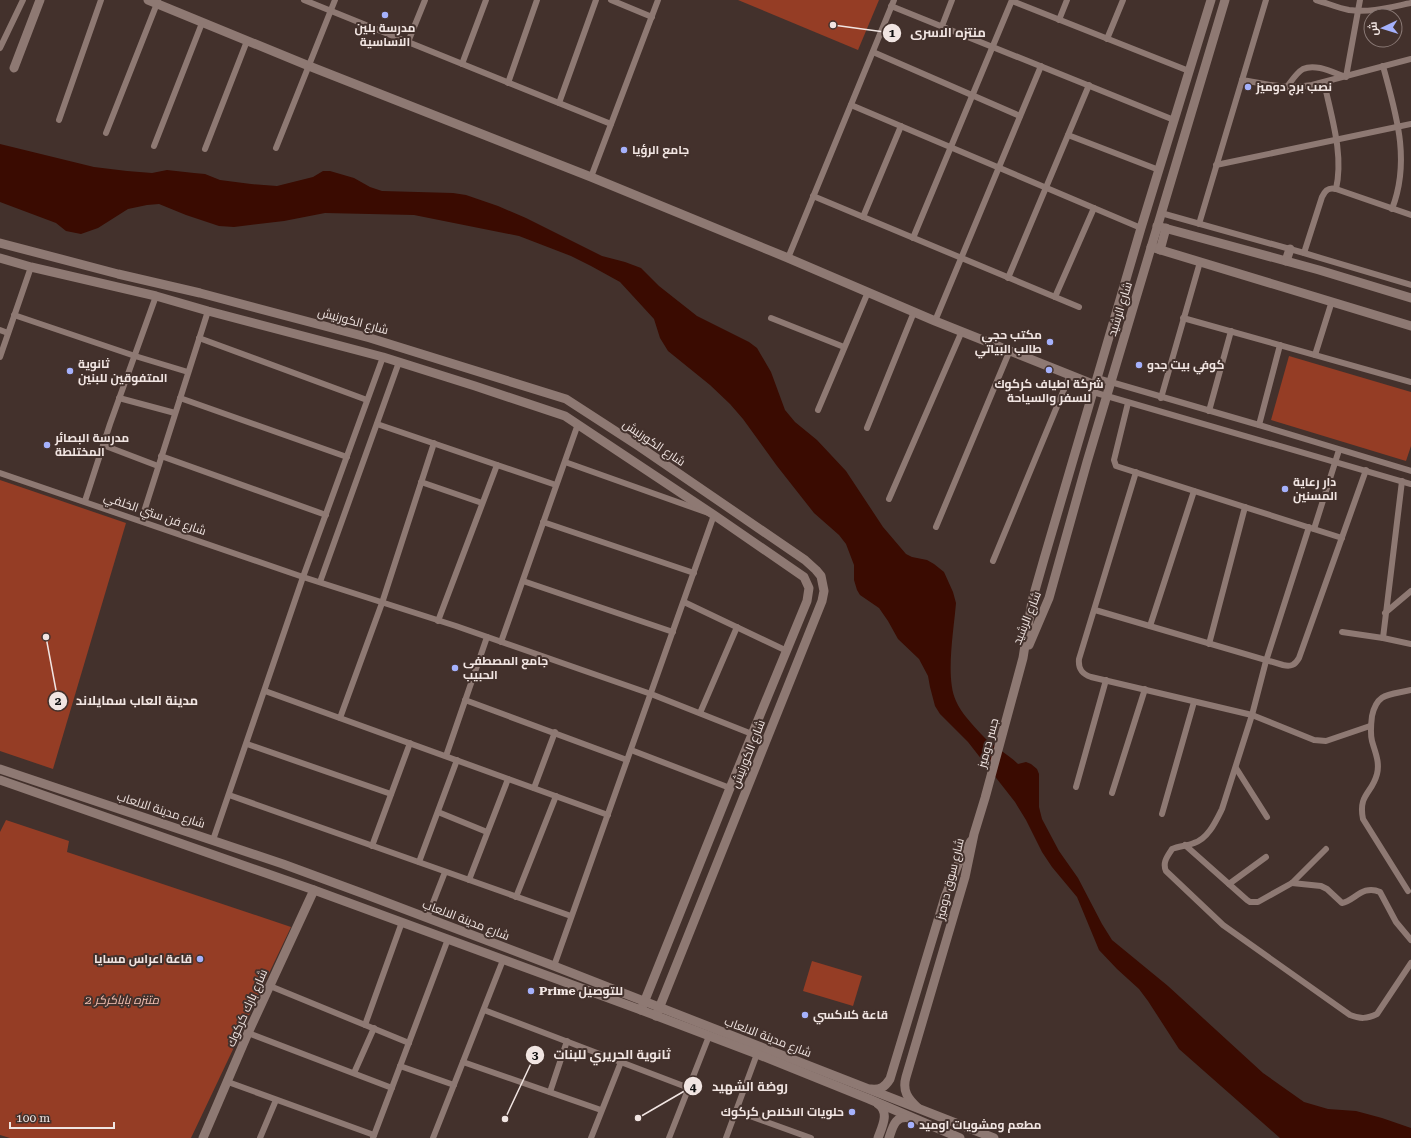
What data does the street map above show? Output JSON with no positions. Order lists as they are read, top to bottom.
{
  "streets": {
    "main road": [
      "شارع الرشيد",
      "شارع الكورنيش",
      "جسر دوميز",
      "شارع مدينة الالعاب",
      "شارع سوق دوميز",
      "شارع بارك كركوك"
    ],
    "street": ["شارع فن ستي الخلفي"]
  },
  "crossings": [
    ["شارع الرشيد", "جسر دوميز"],
    ["شارع الكورنيش", "شارع فن ستي الخلفي"],
    ["شارع الكورنيش", "شارع مدينة الالعاب"],
    ["جسر دوميز", "شارع سوق دوميز"],
    ["شارع مدينة الالعاب", "شارع سوق دوميز"],
    ["شارع مدينة الالعاب", "شارع بارك كركوك"]
  ],
  "parks": ["متنزه باباكركر 2"],
  "places": [
    "مدرسة بلين الاساسية",
    "منتزه الاسرى",
    "نصب برج دوميز",
    "جامع الرؤيا",
    "مكتب حجي طالب البياتي",
    "كوفي بيت جدو",
    "شركة اطياف كركوك للسفر والسياحة",
    "ثانوية المتفوقين للبنين",
    "مدرسة البصائر المختلطة",
    "دار رعاية المسنين",
    "مدينة العاب سمايلاند",
    "جامع المصطفى الحبيب",
    "قاعة اعراس مسايا",
    "Prime للتوصيل",
    "قاعة كلاكسي",
    "حلويات الاخلاص كركوك",
    "روضة الشهيد",
    "ثانوية الحريري للبنات",
    "مطعم ومشويات اوميد"
  ],
  "scale_bar": "100 m",
  "north": "left"
}
